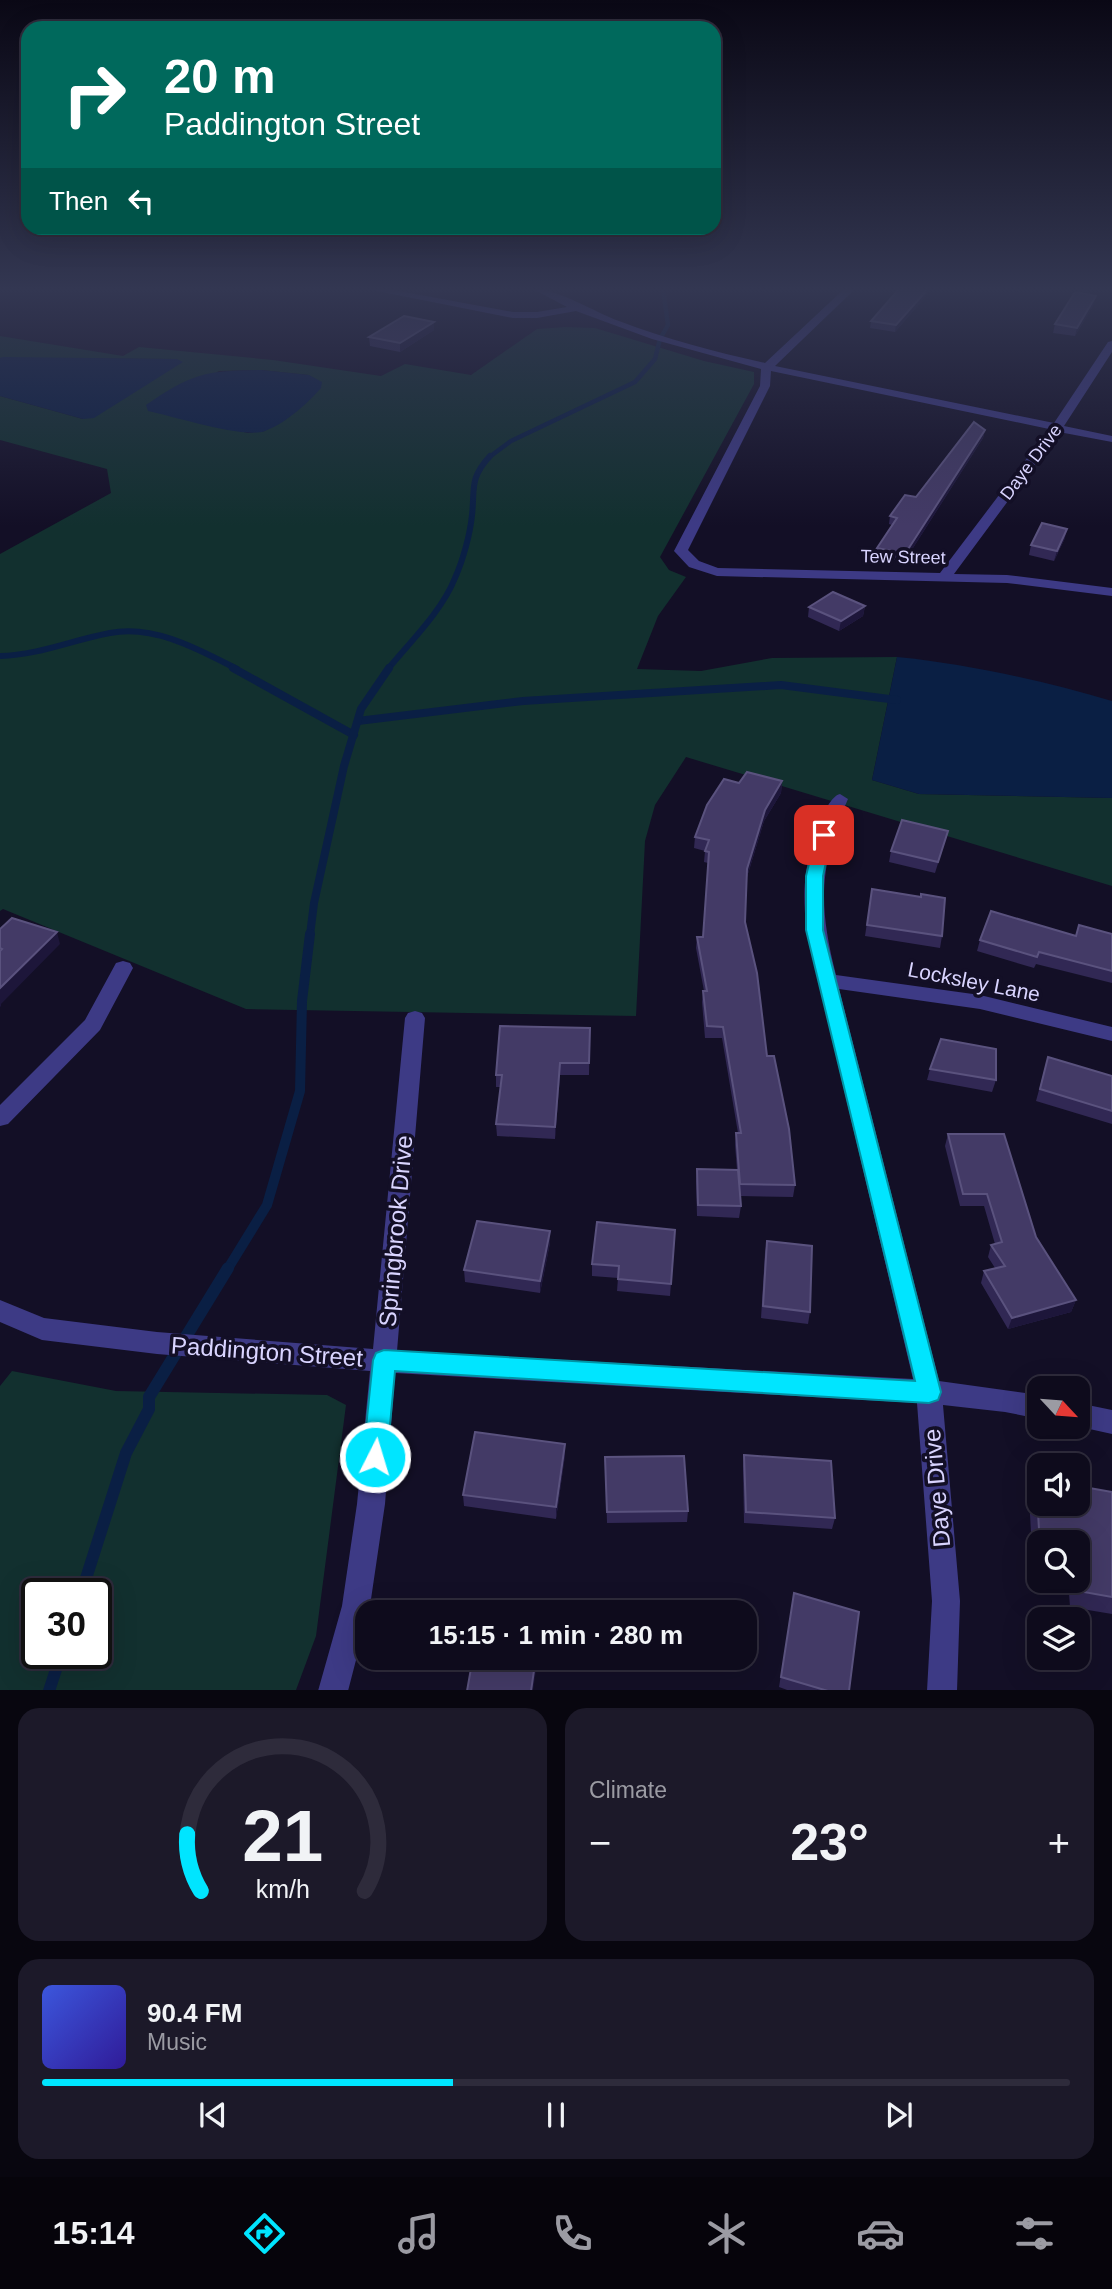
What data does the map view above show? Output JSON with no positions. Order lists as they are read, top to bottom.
{
  "streets": {
    "street": [
      "Daye Drive",
      "Tew Street",
      "Locksley Lane",
      "Springbrook Drive",
      "Paddington Street"
    ]
  },
  "crossings": [
    ["Daye Drive", "Tew Street"],
    ["Daye Drive", "Locksley Lane"],
    ["Daye Drive", "Paddington Street"],
    ["Springbrook Drive", "Paddington Street"]
  ],
  "north": "bottom right",
  "page": {
    "turn": ["20 m", "Paddington Street"],
    "then": "Then",
    "limit": "30",
    "trip": "15:15 · 1 min · 280 m",
    "tile": "Climate",
    "heat": ["−", "23°", "+"],
    "song": ["90.4 FM", "Music"],
    "tabs": "15:14",
    "gauge": ["21", "km/h"]
  }
}
